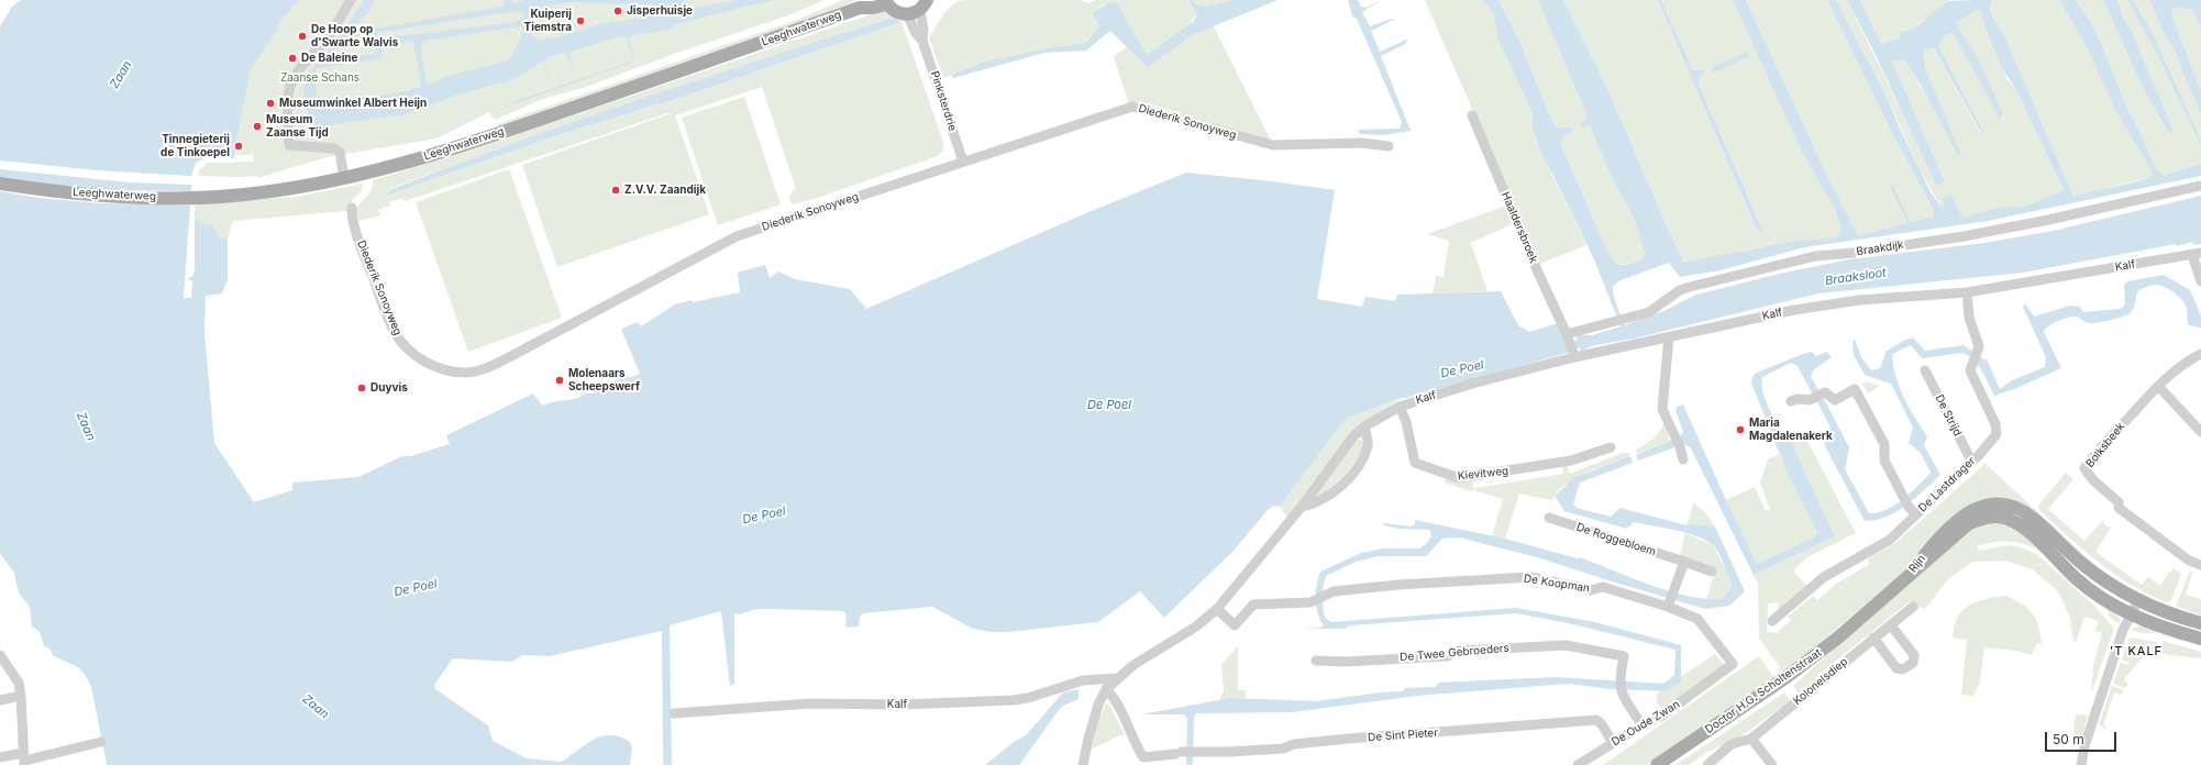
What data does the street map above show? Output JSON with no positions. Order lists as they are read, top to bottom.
{
  "streets": {
    "main road": ["Leeghwaterweg", "Rijn", "Doctor H.G. Scholtenstraat"],
    "street": [
      "Pinksterdrie",
      "Diederik Sonoyweg",
      "Haaldersbroek",
      "Braakdijk",
      "Kalf",
      "De Strijd",
      "Bolksbeek",
      "Kievitweg",
      "De Lastdrager",
      "De Roggebloem",
      "De Koopman",
      "De Twee Gebroeders",
      "Kolonelsdiep",
      "De Oude Zwan",
      "De Sint Pieter"
    ]
  },
  "crossings": [
    ["Pinksterdrie", "Diederik Sonoyweg"],
    ["Haaldersbroek", "Braakdijk"],
    ["Haaldersbroek", "Kalf"],
    ["Kalf", "Kievitweg"],
    ["Kalf", "De Lastdrager"],
    ["Kalf", "De Koopman"],
    ["Kalf", "De Sint Pieter"],
    ["De Strijd", "De Lastdrager"],
    ["Rijn", "Doctor H.G. Scholtenstraat"],
    ["De Koopman", "De Oude Zwan"],
    ["De Twee Gebroeders", "De Oude Zwan"],
    ["De Oude Zwan", "De Sint Pieter"]
  ],
  "districts": ["'T KALF"],
  "water": ["Zaan", "Braaksloot", "De Poel"],
  "parks": ["Zaanse Schans"],
  "places": [
    "Jisperhuisje",
    "Kuiperij Tiemstra",
    "De Hoop op d'Swarte Walvis",
    "De Baleine",
    "Museumwinkel Albert Heijn",
    "Museum Zaanse Tijd",
    "Tinnegieterij de Tinkoepel",
    "Z.V.V. Zaandijk",
    "Molenaars Scheepswerf",
    "Duyvis",
    "Maria Magdalenakerk"
  ],
  "scale_bar": "50 m"
}
